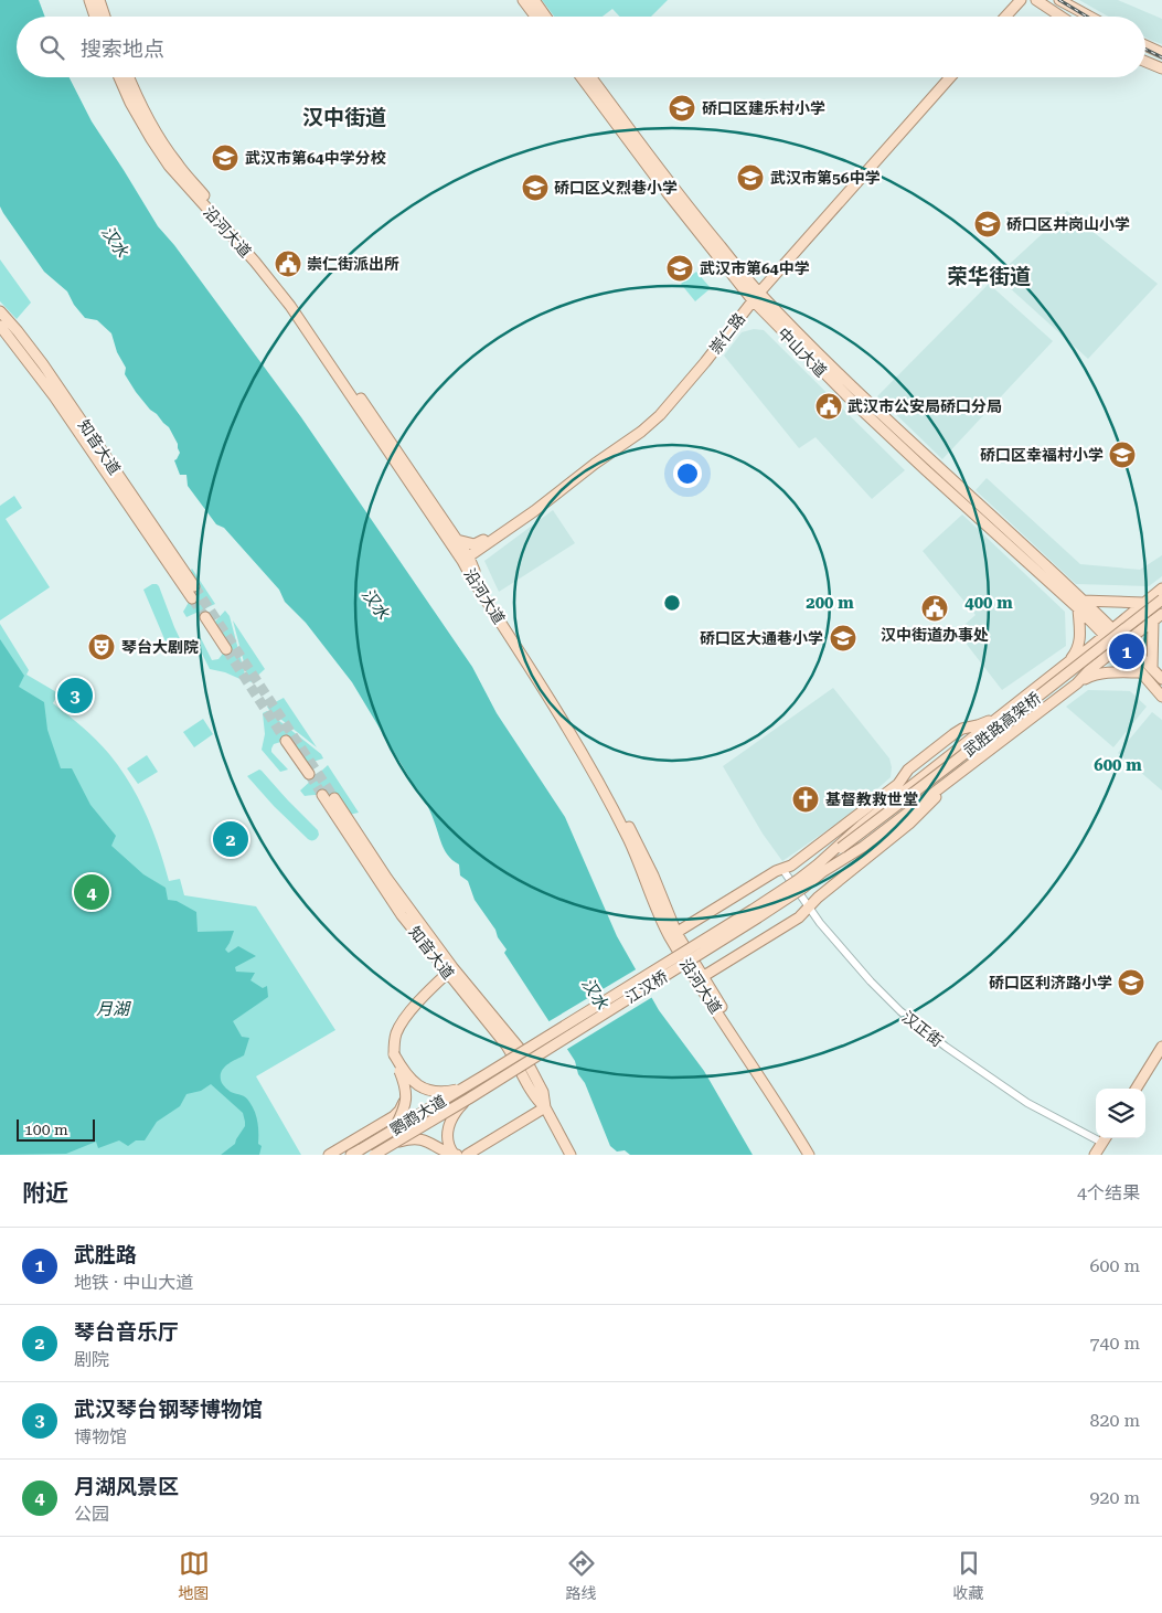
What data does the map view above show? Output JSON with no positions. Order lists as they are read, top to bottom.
{
  "streets": {
    "main road": [
      "沿河大道",
      "崇仁路",
      "中山大道",
      "知音大道",
      "武胜路高架桥",
      "江汉桥",
      "鹦鹉大道"
    ],
    "street": ["汉正街"]
  },
  "crossings": [
    ["沿河大道", "崇仁路"],
    ["崇仁路", "中山大道"],
    ["江汉桥", "鹦鹉大道"]
  ],
  "districts": ["汉中街道", "荣华街道"],
  "water": ["汉水", "月湖"],
  "places": {
    "school or university": [
      "硚口区建乐村小学",
      "武汉市第64中学分校",
      "武汉市第56中学",
      "硚口区义烈巷小学",
      "硚口区井岗山小学",
      "武汉市第64中学",
      "硚口区幸福村小学",
      "硚口区大通巷小学",
      "硚口区利济路小学"
    ],
    "public building": ["崇仁街派出所", "武汉市公安局硚口分局", "汉中街道办事处"],
    "theatre": ["琴台大剧院"],
    "church": ["基督教救世堂"]
  },
  "scale_bar": "100 m",
  "page": {
    "search": "搜索地点",
    "pins": [
      "1",
      "3",
      "2",
      "4"
    ],
    "scale": "100 m",
    "heading": ["附近", "4个结果"],
    "list": [
      {
        "mark": "1",
        "name": "武胜路",
        "note": "地铁 · 中山大道",
        "value": "600 m"
      },
      {
        "mark": "2",
        "name": "琴台音乐厅",
        "note": "剧院",
        "value": "740 m"
      },
      {
        "mark": "3",
        "name": "武汉琴台钢琴博物馆",
        "note": "博物馆",
        "value": "820 m"
      },
      {
        "mark": "4",
        "name": "月湖风景区",
        "note": "公园",
        "value": "920 m"
      }
    ],
    "nav": ["地图", "路线", "收藏"]
  },
  "rings": ["200 m", "400 m", "600 m"]
}
